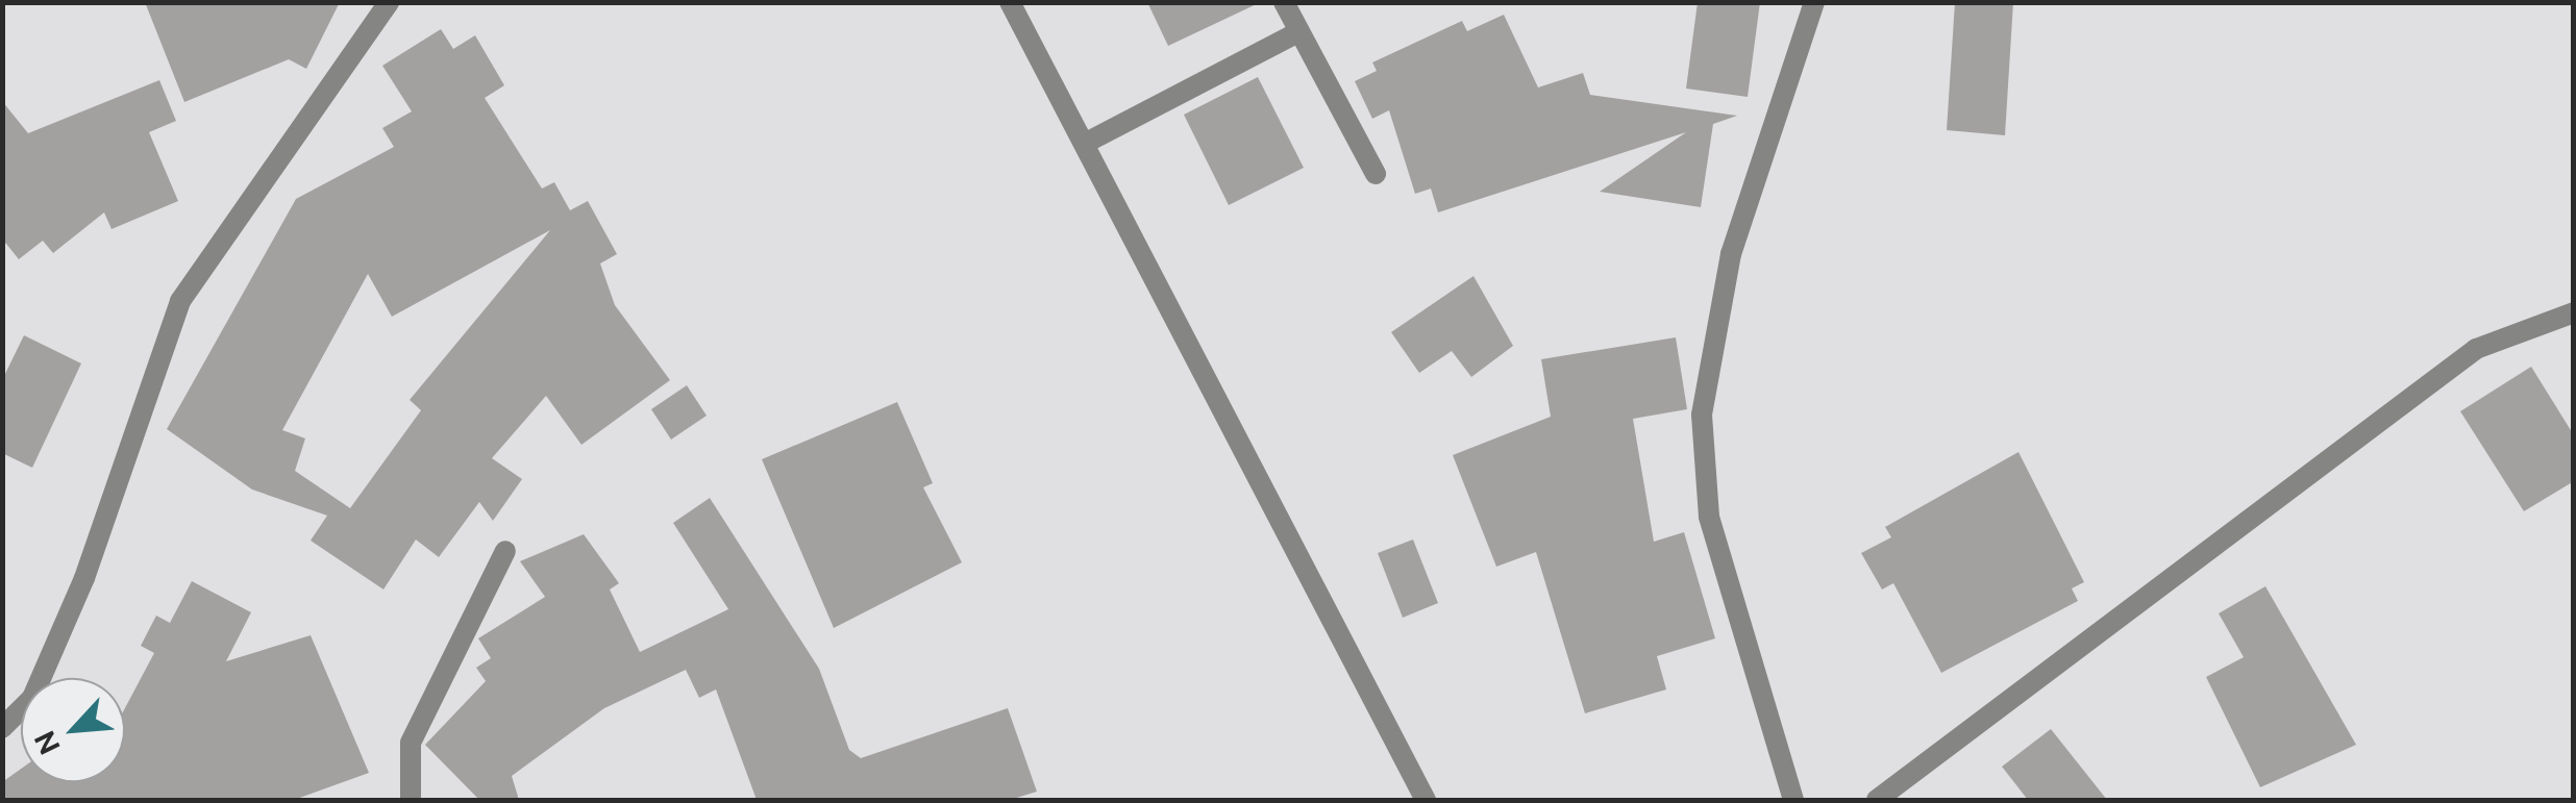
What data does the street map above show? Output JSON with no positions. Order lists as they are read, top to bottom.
{
  "north": "bottom left"
}
